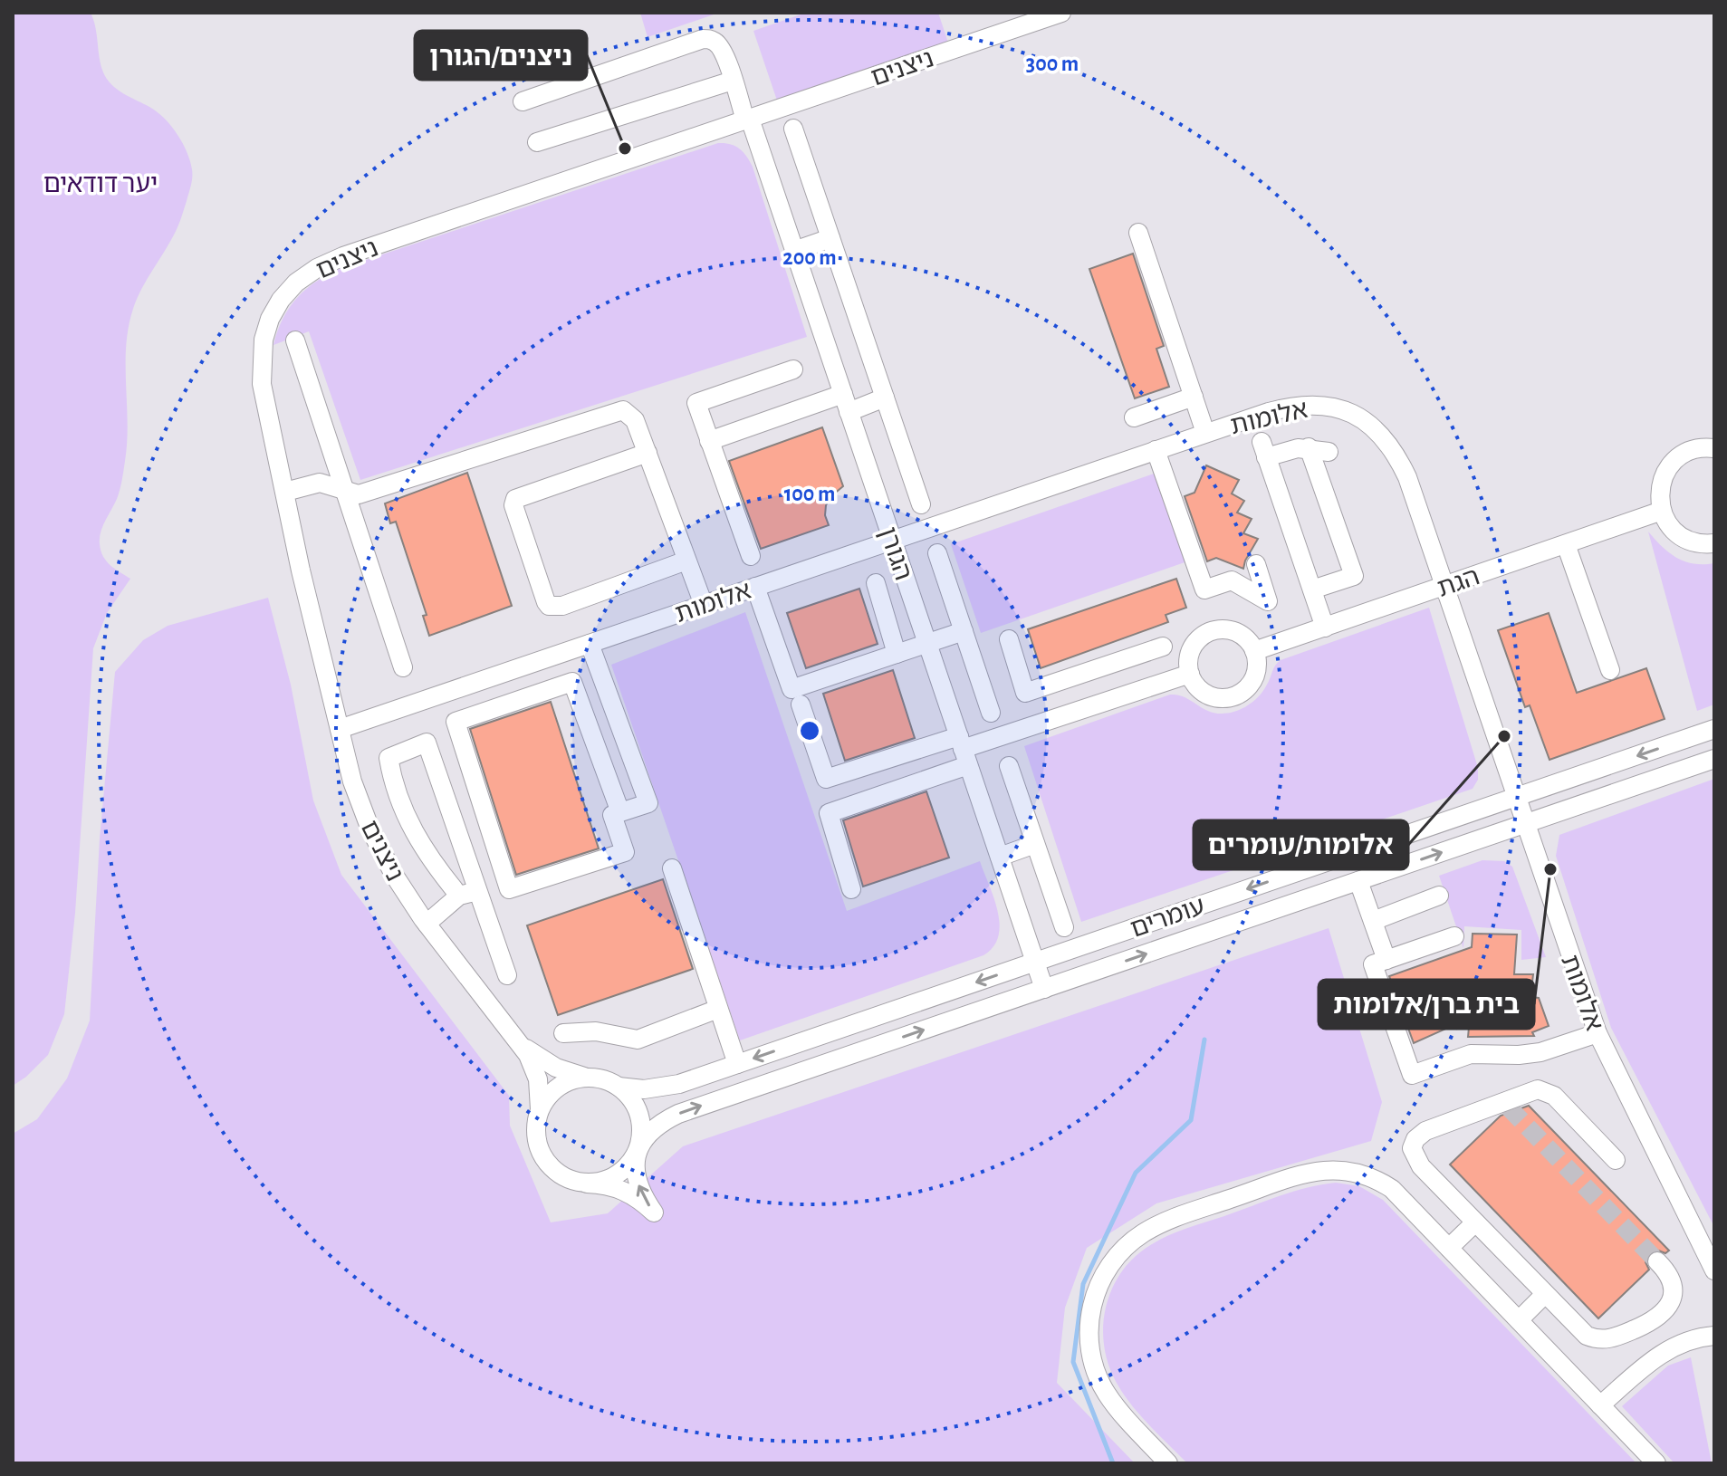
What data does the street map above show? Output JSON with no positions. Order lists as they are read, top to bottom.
{
  "streets": {
    "street": [
      "ניצנים",
      "אלומות",
      "הגורן",
      "הגת",
      "עומרים"
    ]
  },
  "crossings": [
    ["ניצנים", "אלומות"],
    ["ניצנים", "הגורן"],
    ["ניצנים", "עומרים"],
    ["אלומות", "הגורן"],
    ["אלומות", "הגת"],
    ["אלומות", "עומרים"],
    ["הגורן", "עומרים"]
  ],
  "parks": ["יער דודאים"],
  "places": ["ניצנים/הגורן", "אלומות/עומרים", "בית ברן/אלומות"],
  "rings": ["300 m", "200 m", "100 m"]
}
